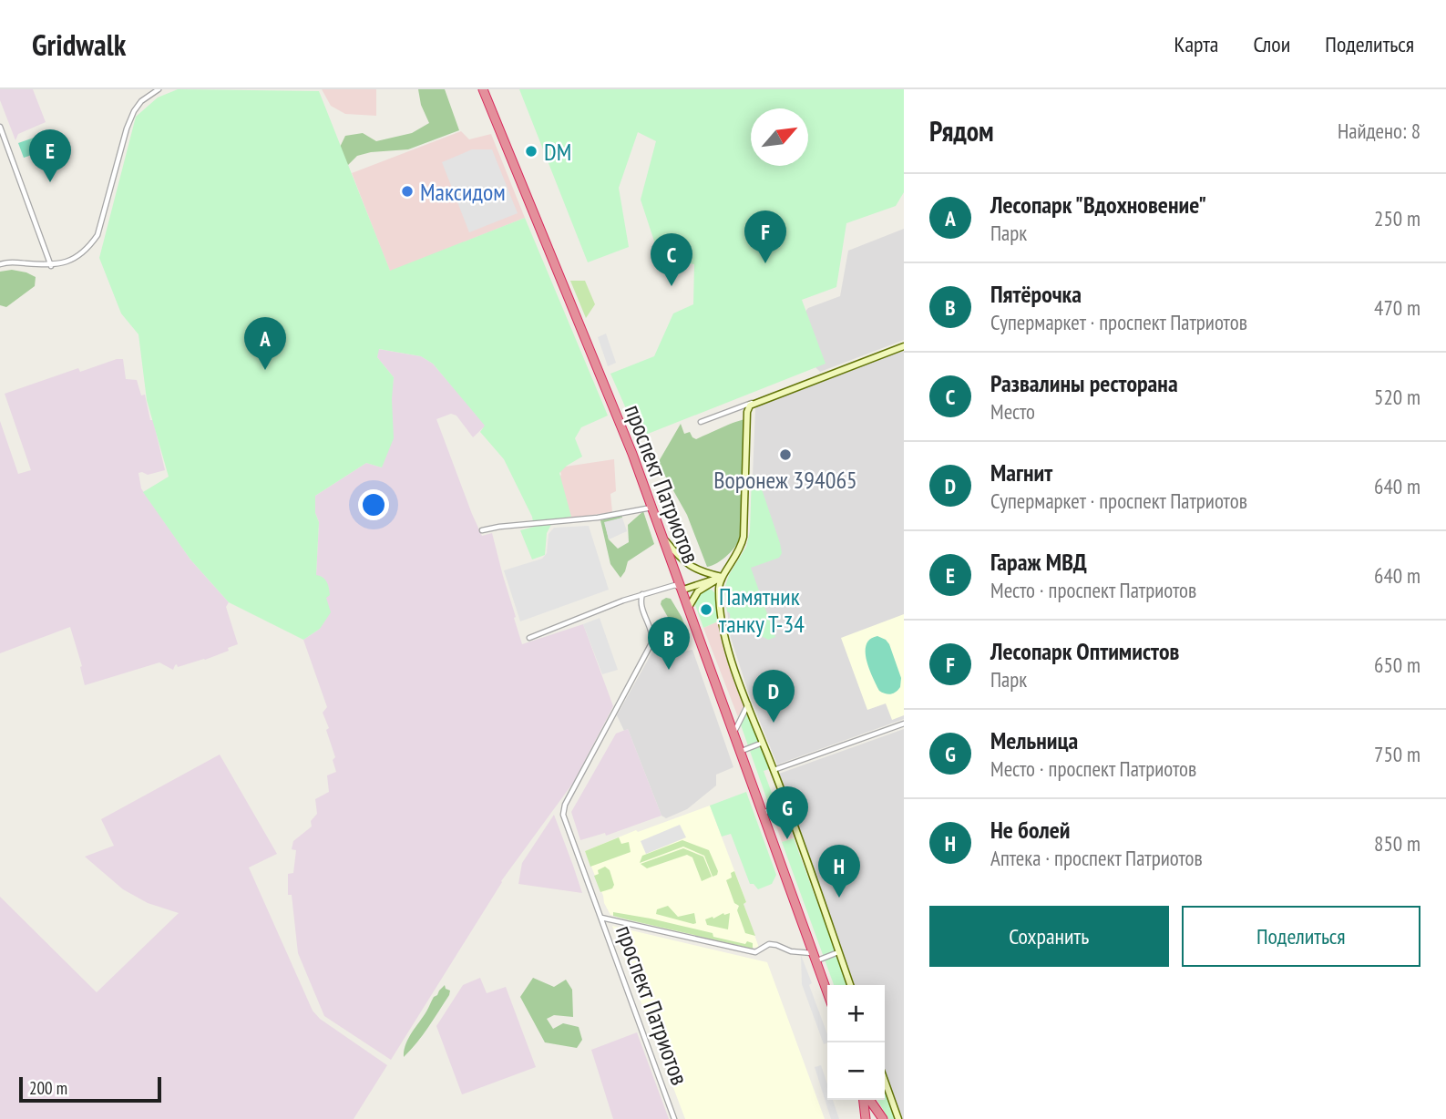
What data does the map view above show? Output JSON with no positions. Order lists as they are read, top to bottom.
{
  "streets": {
    "highway": ["проспект Патриотов"]
  },
  "places": [
    "DM",
    "Максидом",
    "Воронеж 394065",
    "Памятник танку Т-34"
  ],
  "scale_bar": "200 m",
  "north": "top right",
  "page": {
    "header": "Gridwalk",
    "nav": ["Карта", "Слои", "Поделиться"],
    "heading": ["Рядом", "Найдено: 8"],
    "pins": [
      "E",
      "F",
      "C",
      "A",
      "B",
      "D",
      "G",
      "H"
    ],
    "list": [
      {
        "mark": "A",
        "name": "Лесопарк \"Вдохновение\"",
        "note": "Парк",
        "value": "250 m"
      },
      {
        "mark": "B",
        "name": "Пятёрочка",
        "note": "Супермаркет · проспект Патриотов",
        "value": "470 m"
      },
      {
        "mark": "C",
        "name": "Развалины ресторана",
        "note": "Место",
        "value": "520 m"
      },
      {
        "mark": "D",
        "name": "Магнит",
        "note": "Супермаркет · проспект Патриотов",
        "value": "640 m"
      },
      {
        "mark": "E",
        "name": "Гараж МВД",
        "note": "Место · проспект Патриотов",
        "value": "640 m"
      },
      {
        "mark": "F",
        "name": "Лесопарк Оптимистов",
        "note": "Парк",
        "value": "650 m"
      },
      {
        "mark": "G",
        "name": "Мельница",
        "note": "Место · проспект Патриотов",
        "value": "750 m"
      },
      {
        "mark": "H",
        "name": "Не болей",
        "note": "Аптека · проспект Патриотов",
        "value": "850 m"
      }
    ],
    "buttons": ["Сохранить", "Поделиться"],
    "map_buttons": ["+", "−"],
    "scale": "200 m"
  }
}
